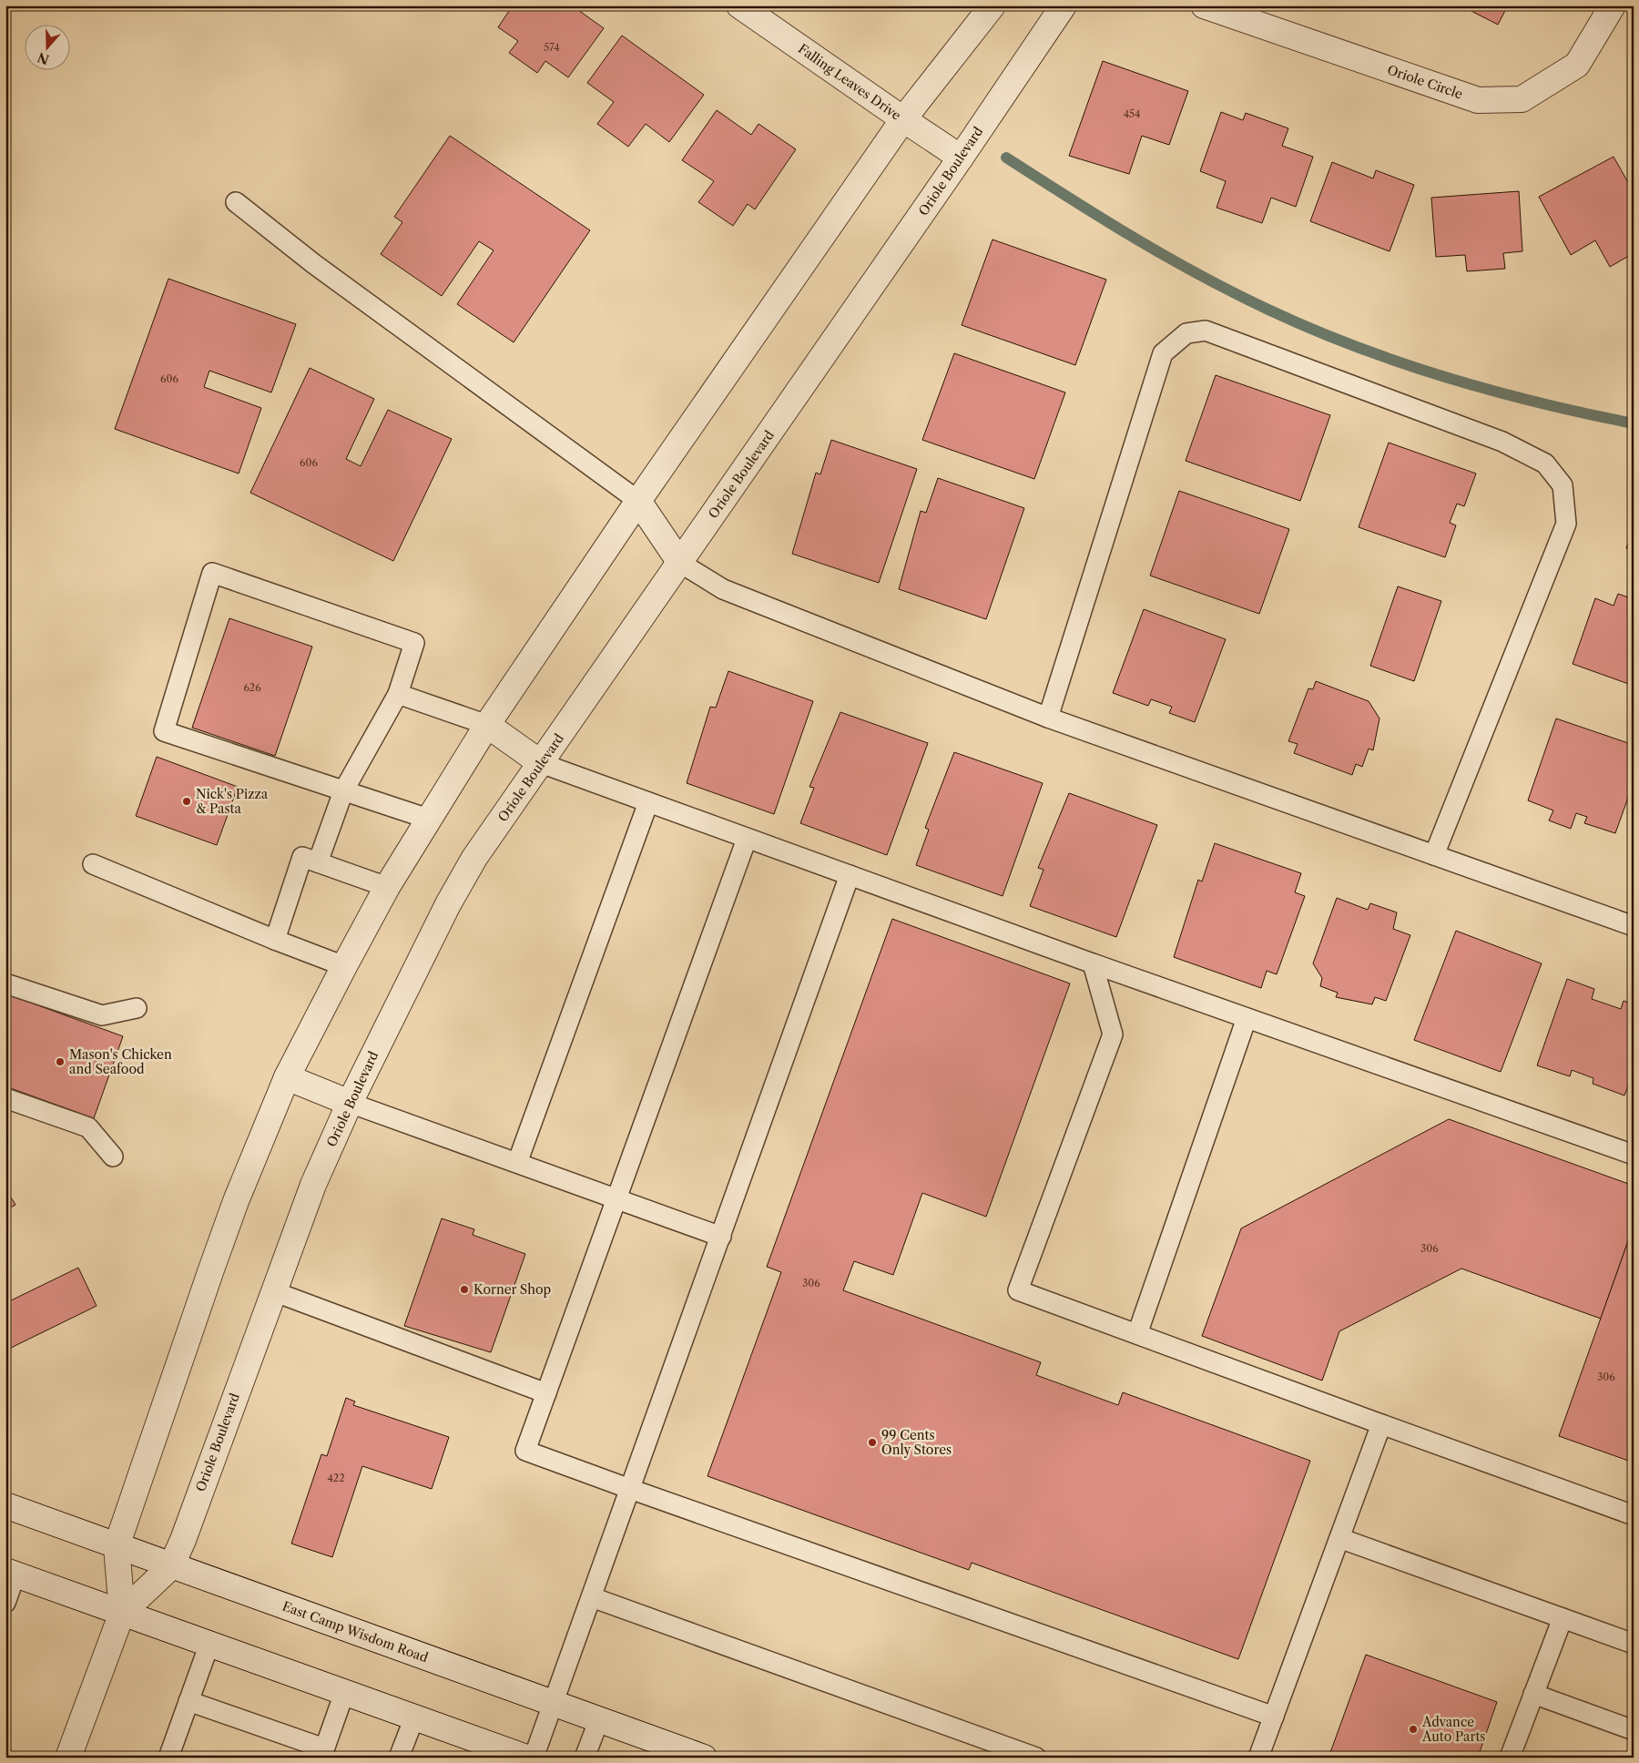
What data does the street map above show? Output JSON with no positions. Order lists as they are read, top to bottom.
{
  "streets": {
    "street": [
      "Falling Leaves Drive",
      "Oriole Circle",
      "Oriole Boulevard",
      "East Camp Wisdom Road"
    ]
  },
  "crossings": [
    ["Falling Leaves Drive", "Oriole Boulevard"],
    ["Oriole Boulevard", "East Camp Wisdom Road"]
  ],
  "places": [
    "Nick's Pizza & Pasta",
    "Mason's Chicken and Seafood",
    "Korner Shop",
    "99 Cents Only Stores",
    "Advance Auto Parts"
  ],
  "house_numbers": [
    "574",
    "454",
    "606",
    "606",
    "626",
    "306",
    "306",
    "306",
    "422"
  ],
  "north": "bottom"
}
